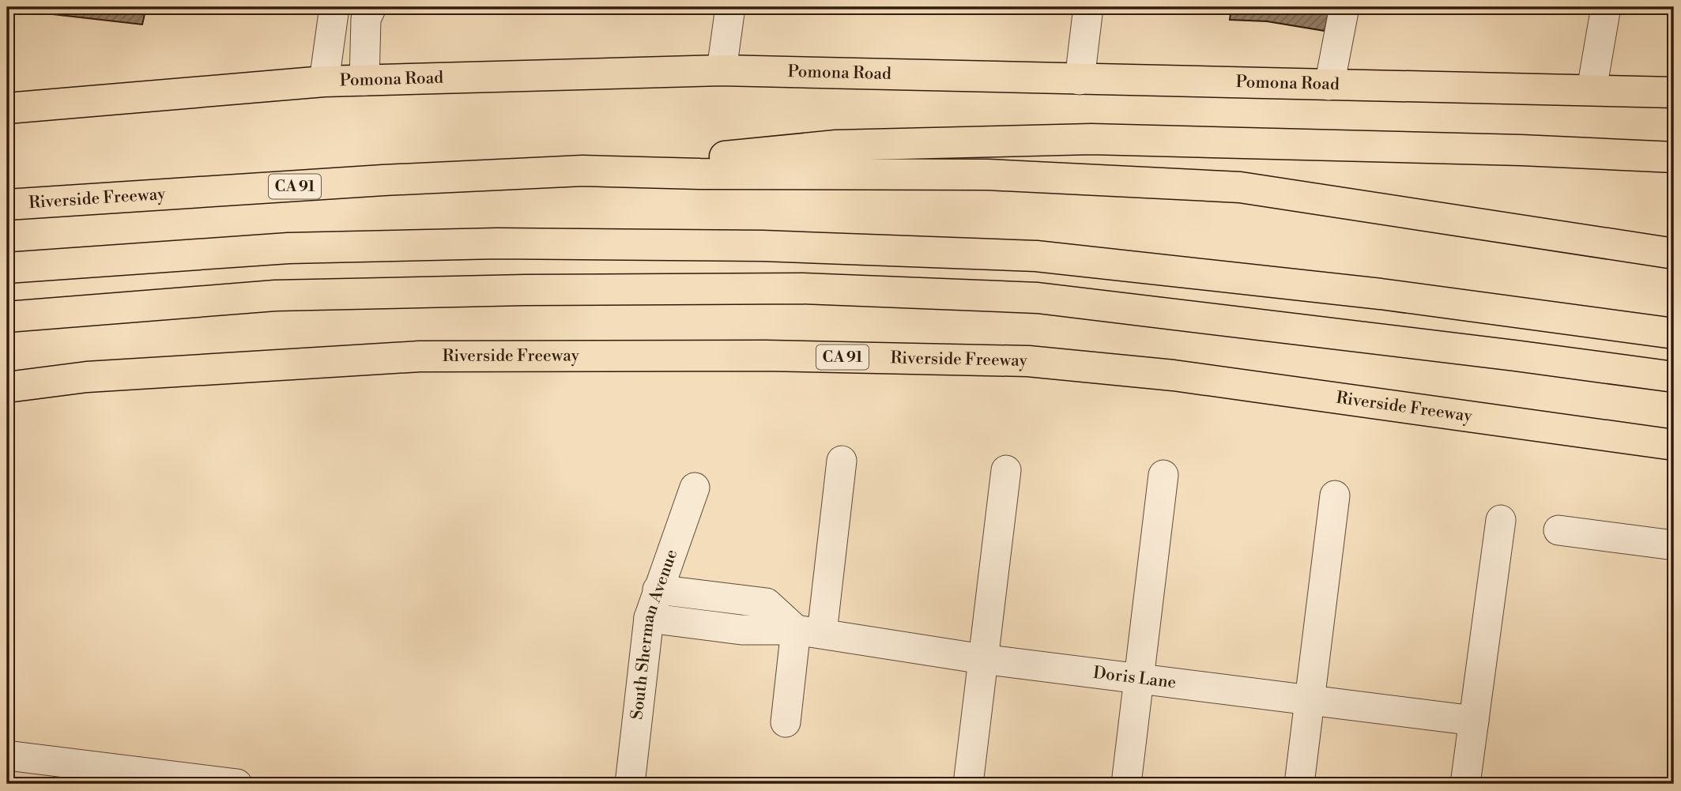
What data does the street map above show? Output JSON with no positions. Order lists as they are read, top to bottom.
{
  "streets": {
    "main road": ["Pomona Road", "CA 91", "Riverside Freeway"],
    "street": ["South Sherman Avenue", "Doris Lane"]
  },
  "crossings": [
    ["South Sherman Avenue", "Doris Lane"]
  ]
}
